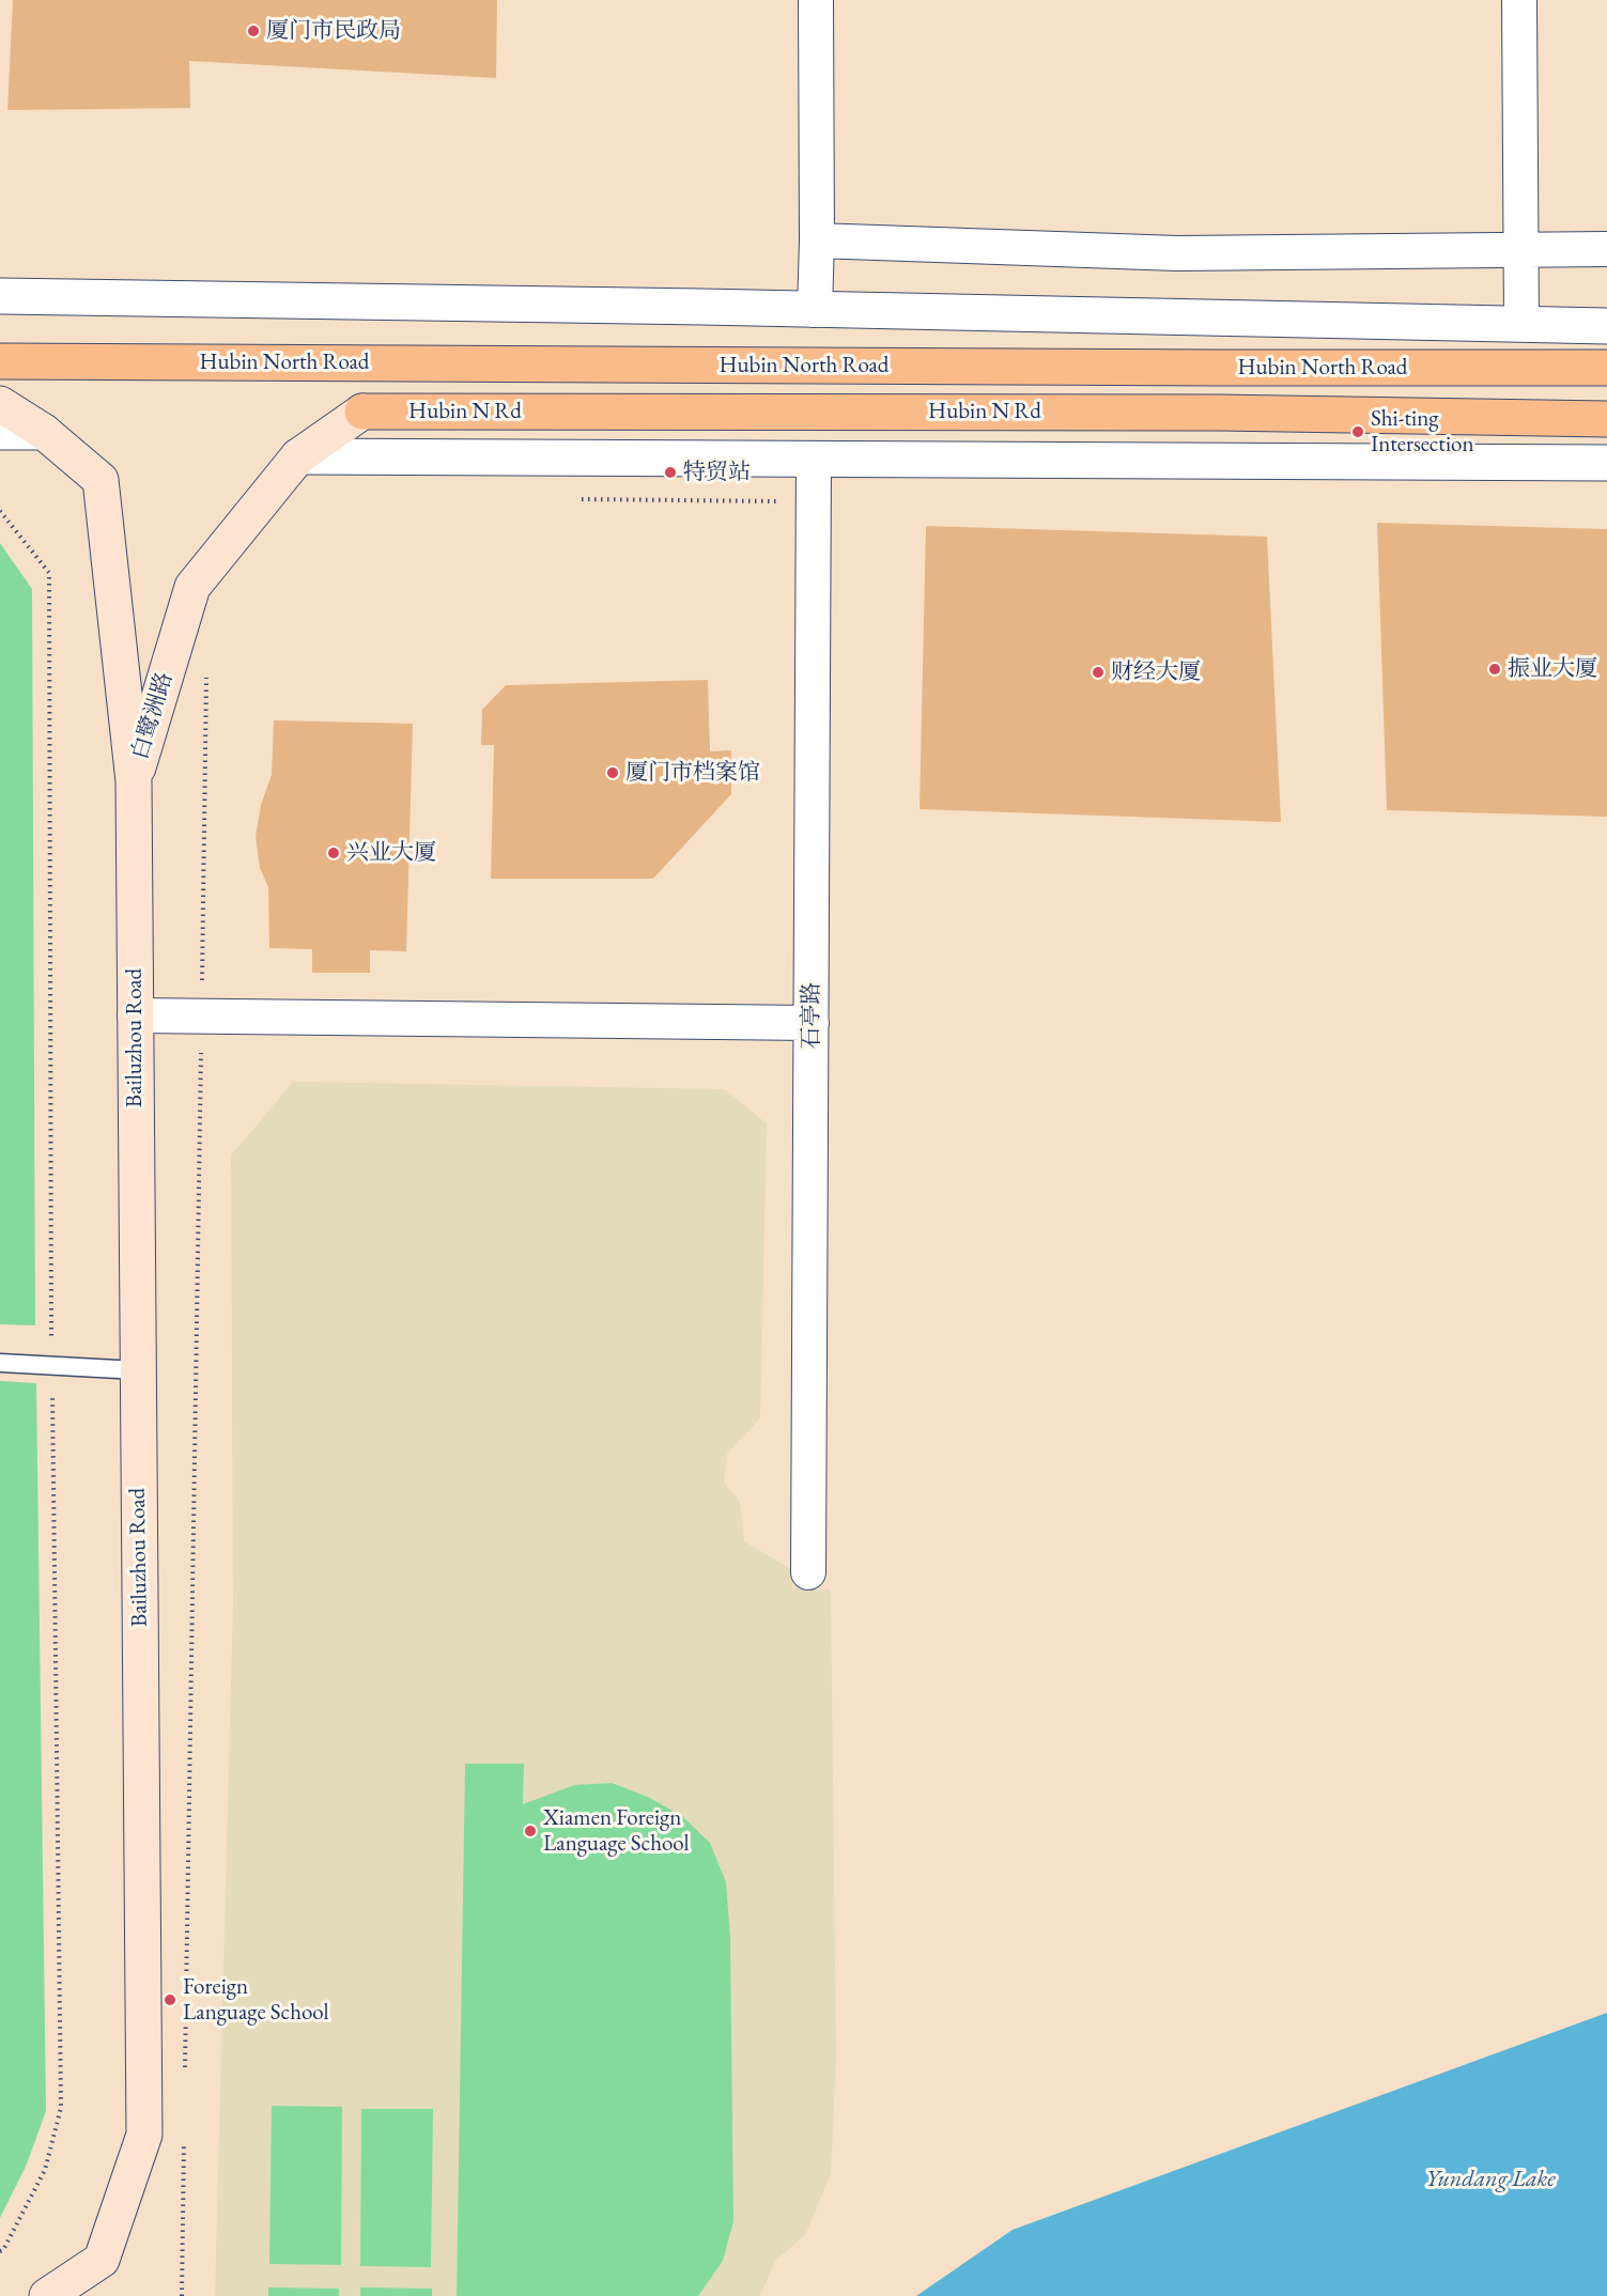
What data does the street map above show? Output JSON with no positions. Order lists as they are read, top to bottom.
{
  "streets": {
    "main road": [
      "Hubin North Road",
      "Hubin N Rd",
      "白鹭洲路",
      "Bailuzhou Road"
    ],
    "street": ["石亭路"]
  },
  "crossings": [
    ["Hubin N Rd", "白鹭洲路"],
    ["白鹭洲路", "Bailuzhou Road"]
  ],
  "water": ["Yundang Lake"],
  "places": [
    "厦门市民政局",
    "Shi-ting Intersection",
    "特贸站",
    "振业大厦",
    "财经大厦",
    "厦门市档案馆",
    "兴业大厦",
    "Xiamen Foreign Language School",
    "Foreign Language School"
  ]
}
